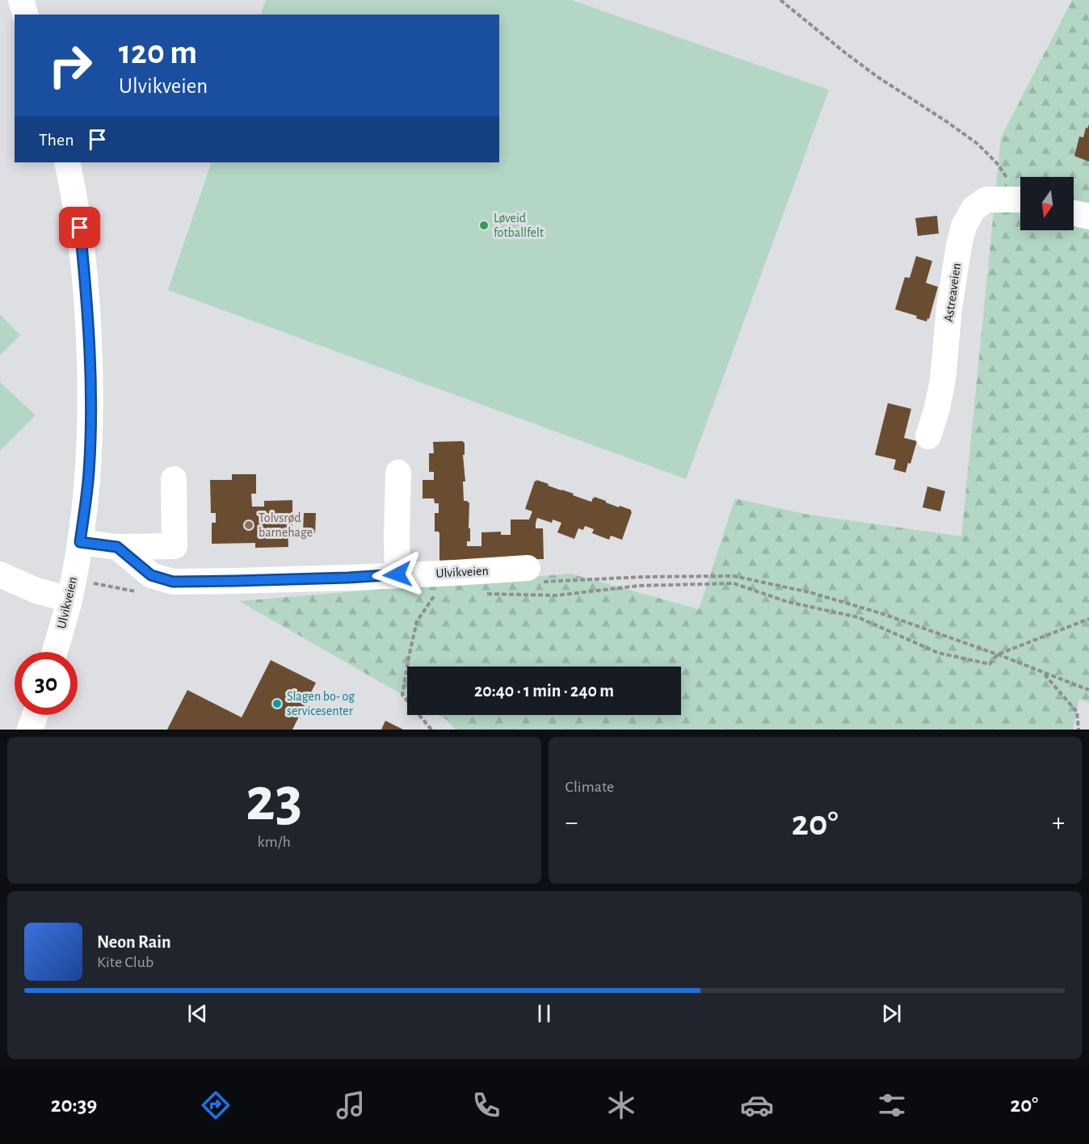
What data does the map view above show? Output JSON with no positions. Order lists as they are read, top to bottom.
{
  "streets": {
    "street": ["Astreaveien", "Ulvikveien"]
  },
  "places": ["Løveid fotballfelt", "Tolvsrød barnehage", "Slagen bo- og servicesenter"],
  "north": "bottom",
  "page": {
    "turn": ["120 m", "Ulvikveien"],
    "then": "Then",
    "limit": "30",
    "trip": "20:40 · 1 min · 240 m",
    "tile": [
      ["23", "km/h"],
      "Climate"
    ],
    "heat": ["−", "20°", "+"],
    "song": ["Neon Rain", "Kite Club"],
    "tabs": ["20:39", "20°"]
  }
}
